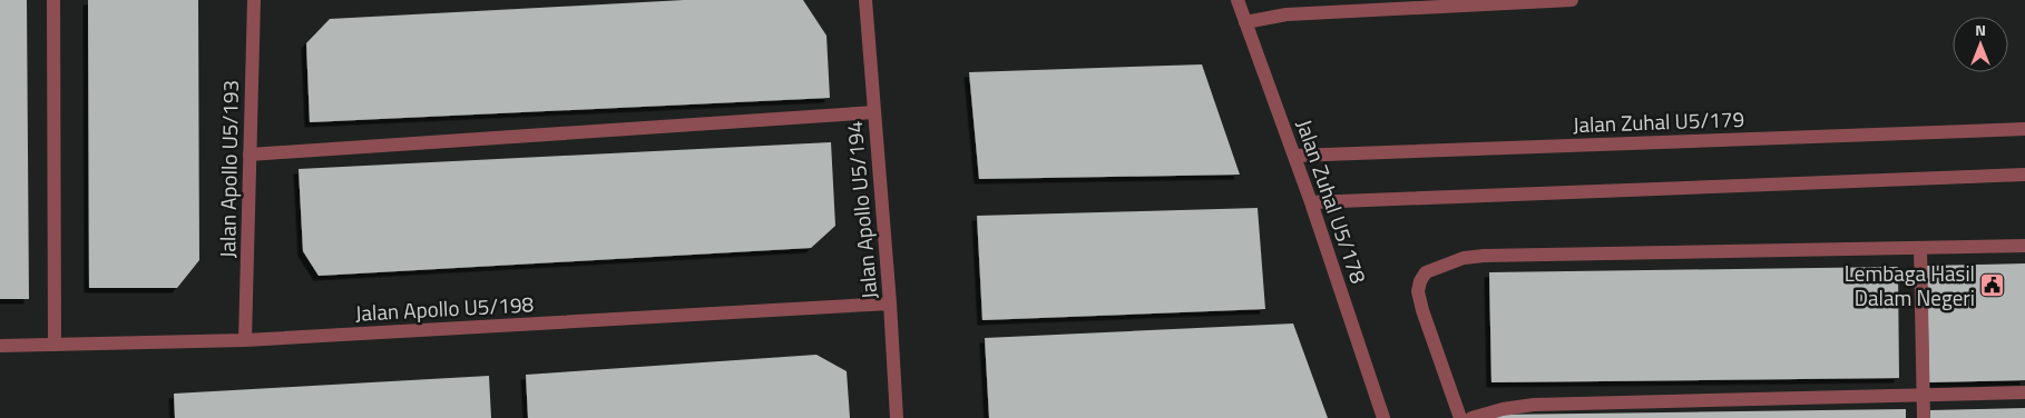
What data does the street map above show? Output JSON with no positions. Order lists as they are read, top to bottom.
{
  "streets": {
    "street": [
      "Jalan Zuhal U5/179",
      "Jalan Apollo U5/193",
      "Jalan Zuhal U5/178",
      "Jalan Apollo U5/194",
      "Jalan Apollo U5/198"
    ]
  },
  "crossings": [
    ["Jalan Zuhal U5/179", "Jalan Zuhal U5/178"],
    ["Jalan Apollo U5/193", "Jalan Apollo U5/198"],
    ["Jalan Apollo U5/194", "Jalan Apollo U5/198"]
  ],
  "places": {
    "public building": ["Lembaga Hasil Dalam Negeri"]
  },
  "north": "top"
}
